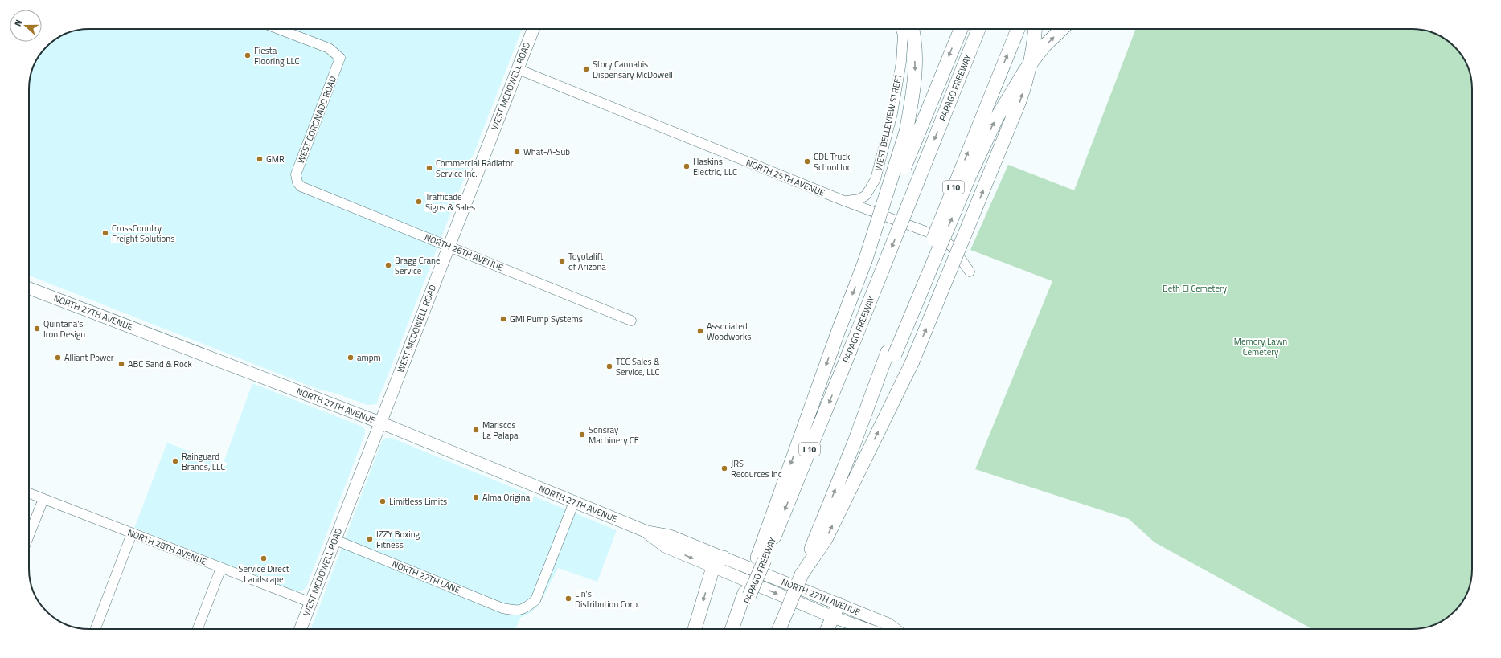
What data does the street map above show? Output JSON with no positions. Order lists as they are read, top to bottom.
{
  "streets": {
    "highway": ["PAPAGO FREEWAY", "I 10"],
    "main road": ["WEST MCDOWELL ROAD", "NORTH 27TH AVENUE"],
    "street": [
      "WEST CORONADO ROAD",
      "WEST BELLEVIEW STREET",
      "NORTH 25TH AVENUE",
      "NORTH 26TH AVENUE",
      "NORTH 28TH AVENUE",
      "NORTH 27TH LANE"
    ]
  },
  "crossings": [
    ["WEST MCDOWELL ROAD", "NORTH 25TH AVENUE"],
    ["WEST MCDOWELL ROAD", "NORTH 26TH AVENUE"],
    ["WEST MCDOWELL ROAD", "NORTH 27TH AVENUE"],
    ["WEST MCDOWELL ROAD", "NORTH 28TH AVENUE"],
    ["WEST MCDOWELL ROAD", "NORTH 27TH LANE"],
    ["WEST CORONADO ROAD", "NORTH 26TH AVENUE"],
    ["WEST BELLEVIEW STREET", "NORTH 25TH AVENUE"],
    ["NORTH 27TH AVENUE", "NORTH 27TH LANE"]
  ],
  "parks": ["Beth El Cemetery", "Memory Lawn Cemetery"],
  "places": [
    "Fiesta Flooring LLC",
    "Story Cannabis Dispensary McDowell",
    "What-A-Sub",
    "GMR",
    "CDL Truck School Inc",
    "Haskins Electric, LLC",
    "Commercial Radiator Service Inc.",
    "Trafficade Signs & Sales",
    "CrossCountry Freight Solutions",
    "Toyotalift of Arizona",
    "Bragg Crane Service",
    "GMI Pump Systems",
    "Quintana's Iron Design",
    "Associated Woodworks",
    "Alliant Power",
    "ampm",
    "ABC Sand & Rock",
    "TCC Sales & Service, LLC",
    "Mariscos La Palapa",
    "Sonsray Machinery CE",
    "Rainguard Brands, LLC",
    "JRS Recources Inc",
    "Alma Original",
    "Limitless Limits",
    "IZZY Boxing Fitness",
    "Service Direct Landscape",
    "Lin's Distribution Corp."
  ],
  "north": "left"
}
